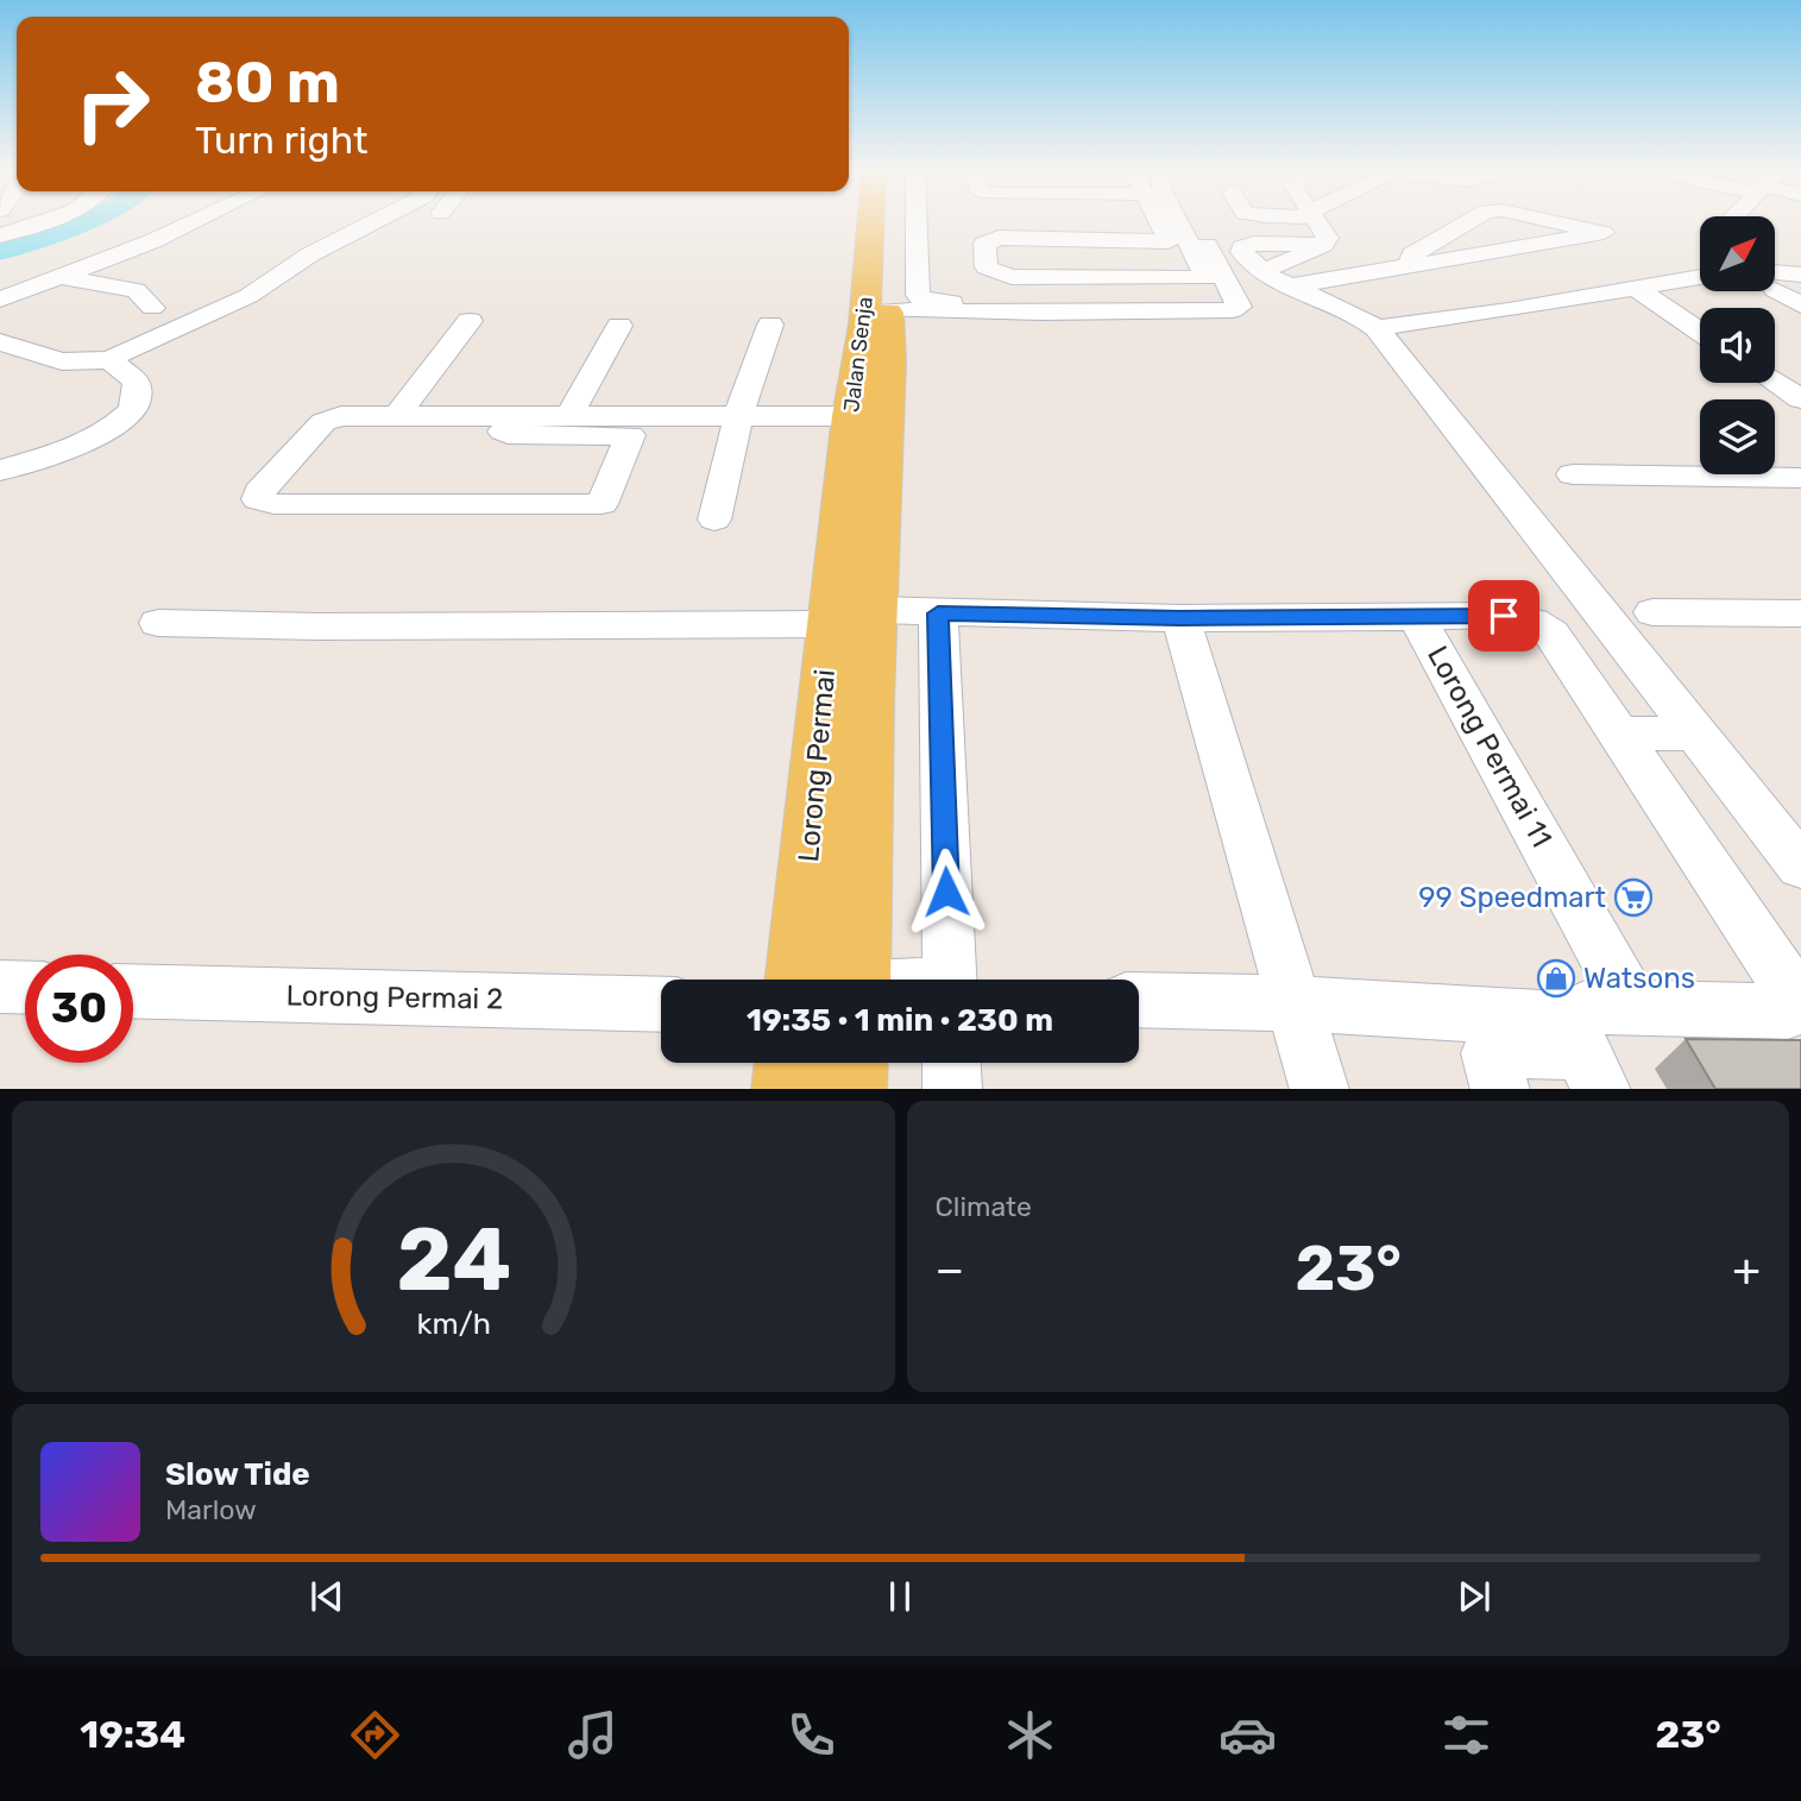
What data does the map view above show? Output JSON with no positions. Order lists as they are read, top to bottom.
{
  "streets": {
    "main road": ["Jalan Senja", "Lorong Permai"],
    "street": ["Lorong Permai 11", "Lorong Permai 2"]
  },
  "crossings": [
    ["Jalan Senja", "Lorong Permai"]
  ],
  "places": {
    "supermarket": ["99 Speedmart"],
    "shop": ["Watsons"]
  },
  "north": "top right",
  "page": {
    "turn": ["80 m", "Turn right"],
    "limit": "30",
    "trip": "19:35 · 1 min · 230 m",
    "tile": "Climate",
    "heat": ["−", "23°", "+"],
    "song": ["Slow Tide", "Marlow"],
    "tabs": ["19:34", "23°"],
    "gauge": ["24", "km/h"]
  }
}
